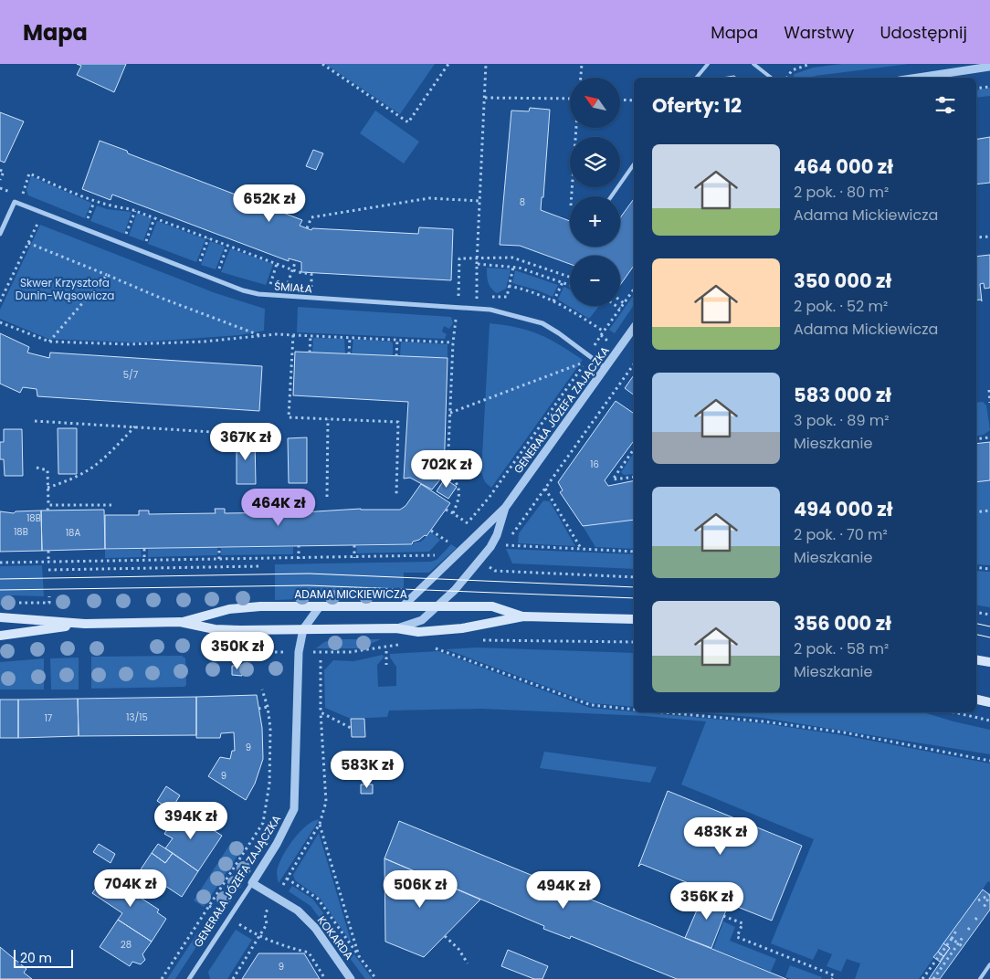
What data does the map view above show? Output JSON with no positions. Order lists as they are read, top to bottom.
{
  "streets": {
    "main road": ["ADAMA MICKIEWICZA"],
    "street": ["ŚMIAŁA", "GENERAŁA JÓZEFA ZAJĄCZKA", "KOKARDA"]
  },
  "crossings": [
    ["ŚMIAŁA", "GENERAŁA JÓZEFA ZAJĄCZKA"],
    ["GENERAŁA JÓZEFA ZAJĄCZKA", "ADAMA MICKIEWICZA"],
    ["GENERAŁA JÓZEFA ZAJĄCZKA", "KOKARDA"]
  ],
  "parks": ["Skwer Krzysztofa Dunin-Wąsowicza"],
  "house_numbers": [
    "8",
    "5/7",
    "16",
    "18B",
    "18B",
    "18A",
    "13/15",
    "17",
    "9",
    "9",
    "28",
    "9"
  ],
  "scale_bar": "20 m",
  "north": "top left",
  "page": {
    "header": "Mapa",
    "nav": ["Mapa", "Warstwy", "Udostępnij"],
    "map_buttons": ["+", "−"],
    "heading": "Oferty: 12",
    "list": [
      {
        "name": "464 000 zł",
        "note": "2 pok. · 80 m² · Adama Mickiewicza"
      },
      {
        "name": "350 000 zł",
        "note": "2 pok. · 52 m² · Adama Mickiewicza"
      },
      {
        "name": "583 000 zł",
        "note": "3 pok. · 89 m² · Mieszkanie"
      },
      {
        "name": "494 000 zł",
        "note": "2 pok. · 70 m² · Mieszkanie"
      },
      {
        "name": "356 000 zł",
        "note": "2 pok. · 58 m² · Mieszkanie"
      }
    ],
    "price": [
      "652K zł",
      "367K zł",
      "702K zł",
      "464K zł",
      "350K zł",
      "583K zł",
      "394K zł",
      "483K zł",
      "704K zł",
      "506K zł",
      "494K zł",
      "356K zł"
    ],
    "scale": "20 m"
  }
}
